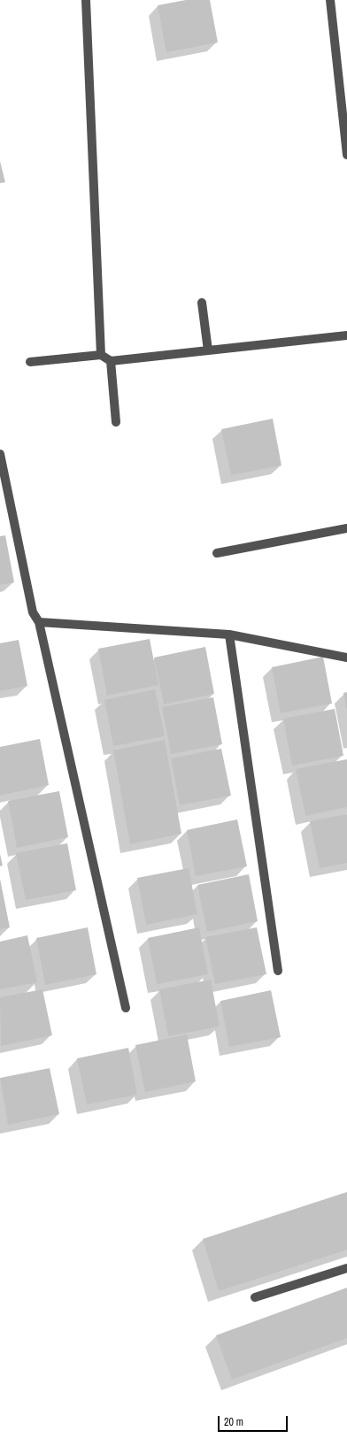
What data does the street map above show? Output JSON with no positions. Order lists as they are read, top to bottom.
{
  "scale_bar": "20 m"
}
